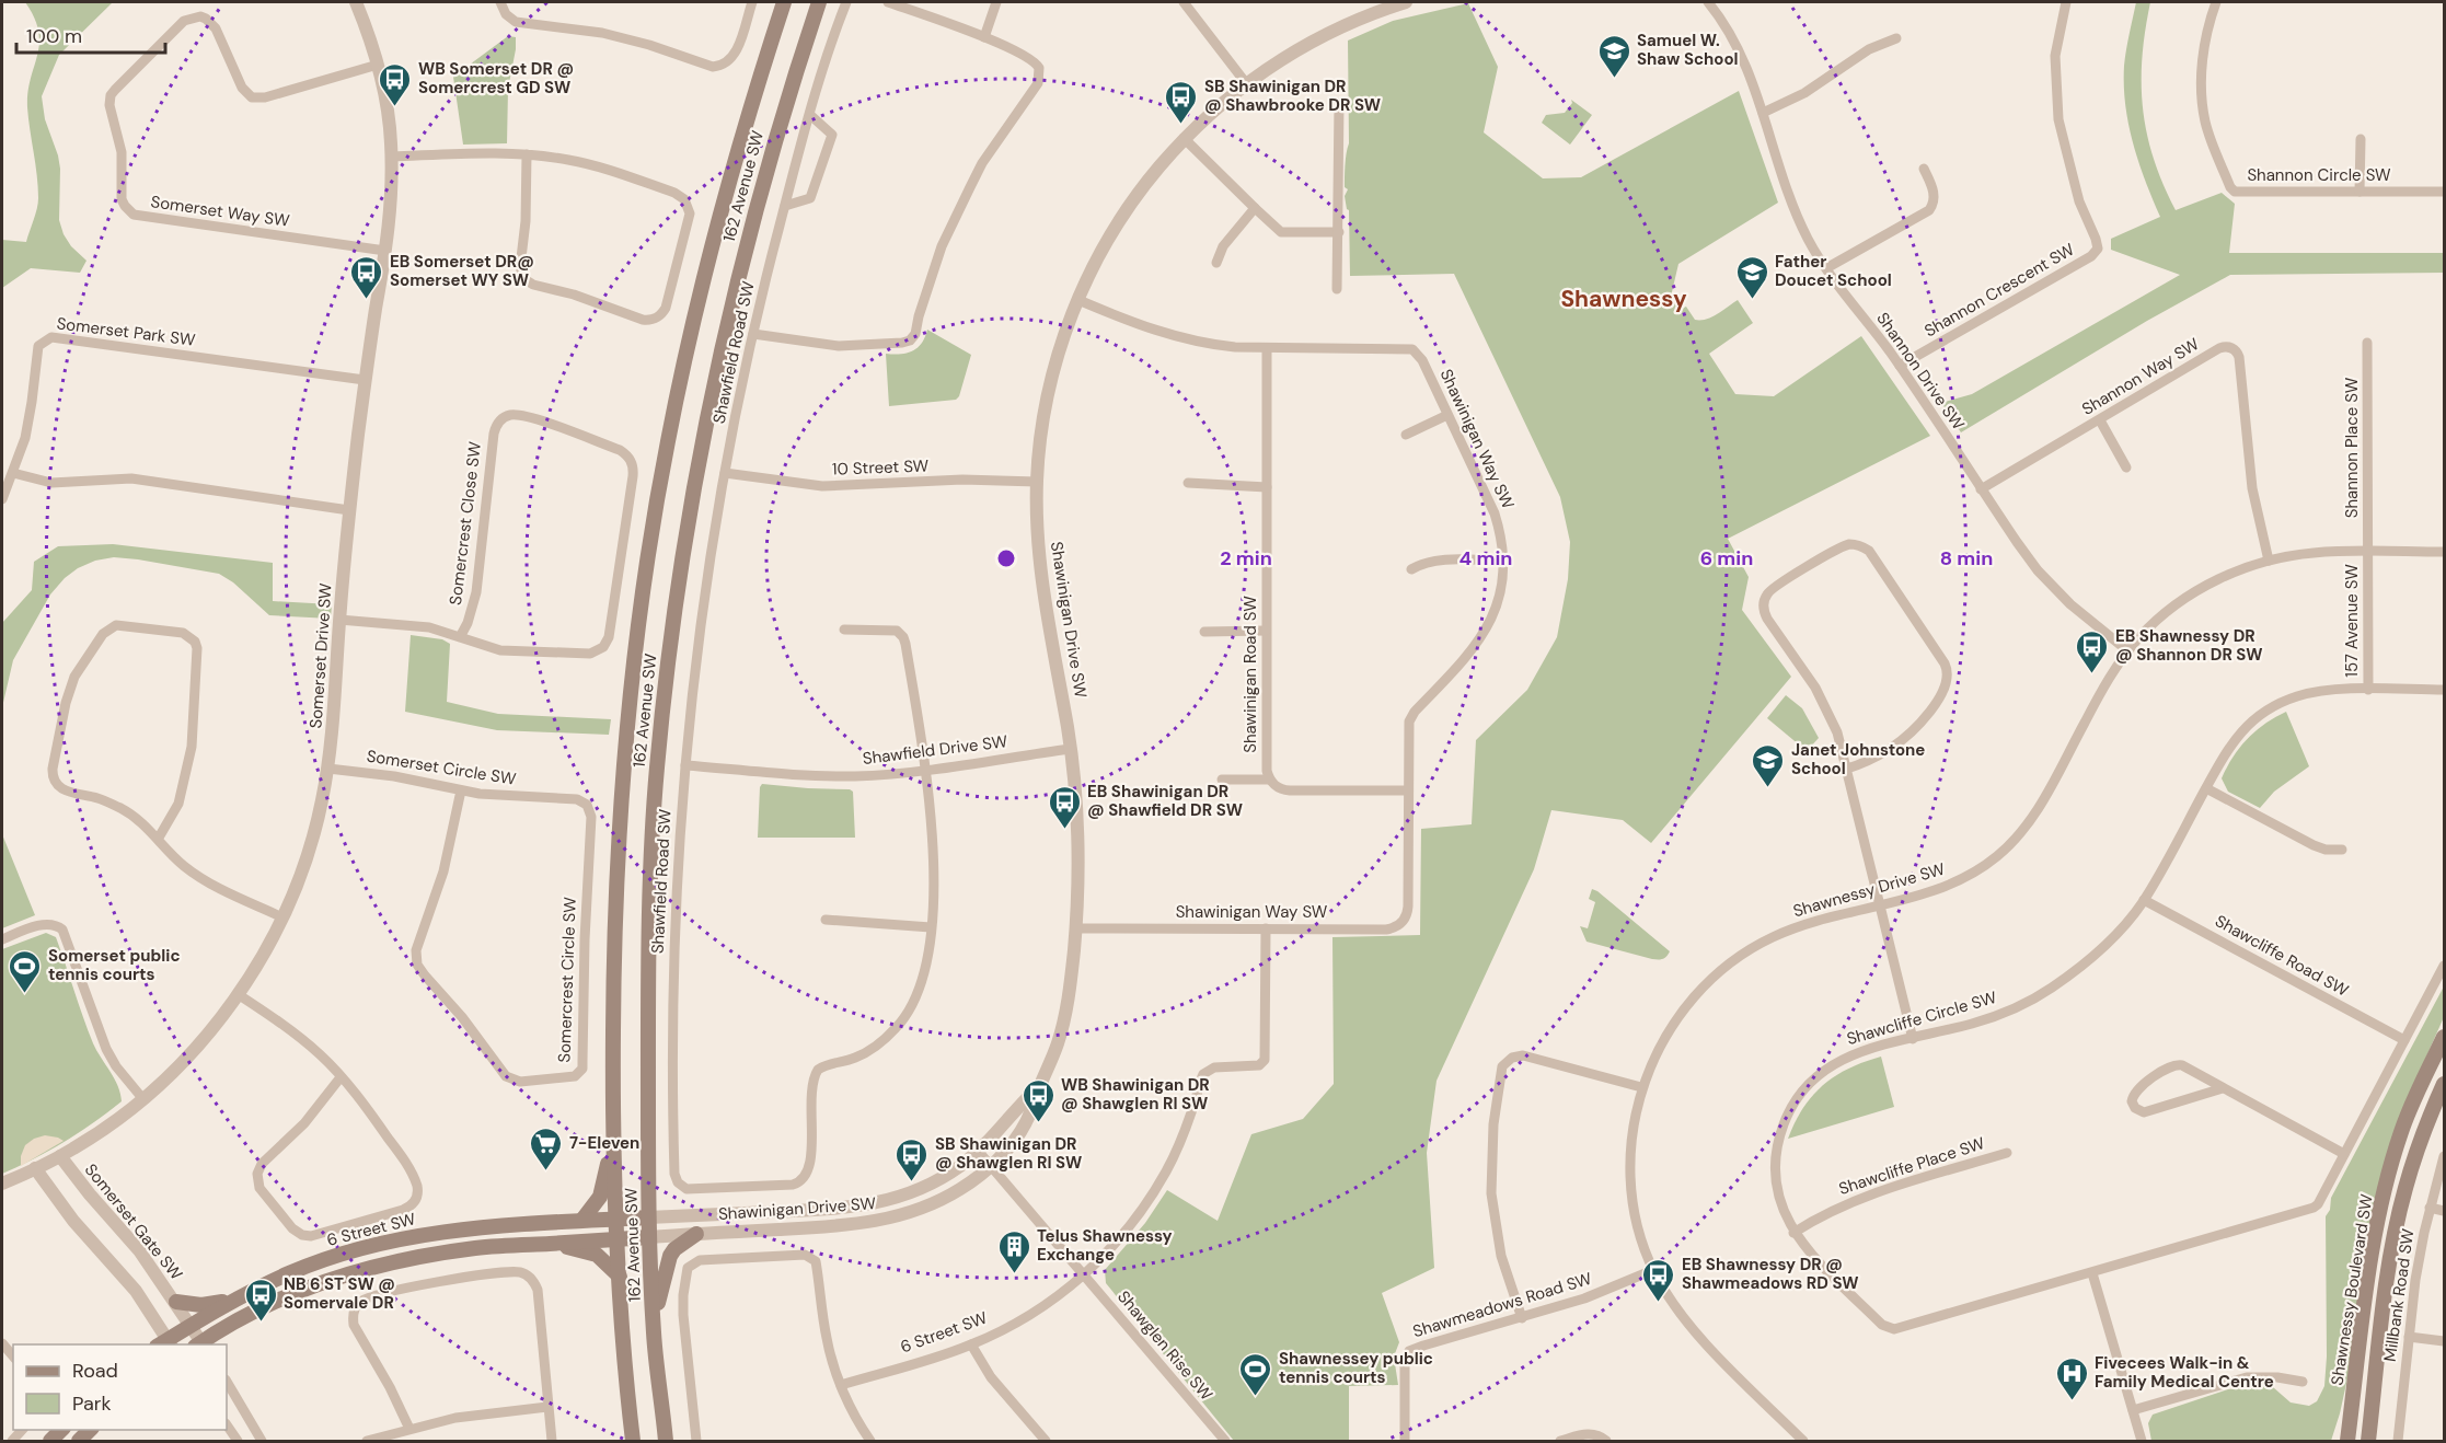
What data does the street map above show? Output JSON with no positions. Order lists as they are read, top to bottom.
{
  "streets": {
    "main road": [
      "162 Avenue SW",
      "Shawinigan Drive SW",
      "6 Street SW",
      "Shawnessy Boulevard SW"
    ],
    "street": [
      "Shannon Circle SW",
      "Somerset Way SW",
      "Shannon Crescent SW",
      "Somerset Park SW",
      "Shawfield Road SW",
      "Shannon Drive SW",
      "Shannon Way SW",
      "Shawinigan Way SW",
      "Shannon Place SW",
      "10 Street SW",
      "Somercrest Close SW",
      "157 Avenue SW",
      "Somerset Drive SW",
      "Shawinigan Road SW",
      "Shawfield Drive SW",
      "Somerset Circle SW",
      "Shawnessy Drive SW",
      "Shawcliffe Road SW",
      "Somercrest Circle SW",
      "Shawcliffe Circle SW",
      "Shawcliffe Place SW",
      "Somerset Gate SW",
      "Millbank Road SW",
      "Shawmeadows Road SW",
      "Shawglen Rise SW"
    ]
  },
  "crossings": [
    ["162 Avenue SW", "Shawinigan Drive SW"],
    ["162 Avenue SW", "6 Street SW"],
    ["Somerset Way SW", "Somerset Drive SW"],
    ["Shannon Crescent SW", "Shannon Drive SW"],
    ["Somerset Park SW", "Somerset Drive SW"],
    ["Shawfield Road SW", "10 Street SW"],
    ["Shawfield Road SW", "Shawfield Drive SW"],
    ["Shannon Drive SW", "Shannon Way SW"],
    ["Shannon Drive SW", "Shawnessy Drive SW"],
    ["Shannon Way SW", "Shawnessy Drive SW"],
    ["Shawinigan Way SW", "Shawinigan Drive SW"],
    ["Shawinigan Way SW", "Shawinigan Road SW"],
    ["Shawinigan Way SW", "6 Street SW"],
    ["Shannon Place SW", "157 Avenue SW"],
    ["Shannon Place SW", "Shawnessy Drive SW"],
    ["10 Street SW", "Shawinigan Drive SW"],
    ["Somercrest Close SW", "Somerset Drive SW"],
    ["Shawinigan Drive SW", "Shawfield Drive SW"],
    ["Shawinigan Drive SW", "6 Street SW"],
    ["Shawinigan Drive SW", "Shawglen Rise SW"],
    ["157 Avenue SW", "Shawnessy Drive SW"],
    ["157 Avenue SW", "Shawcliffe Circle SW"],
    ["Somerset Drive SW", "Somerset Circle SW"],
    ["Somerset Drive SW", "Somerset Gate SW"],
    ["Somerset Circle SW", "Somercrest Circle SW"],
    ["Shawnessy Drive SW", "Shawmeadows Road SW"],
    ["Shawcliffe Road SW", "Shawcliffe Circle SW"],
    ["Shawcliffe Circle SW", "Shawcliffe Place SW"],
    ["Somerset Gate SW", "6 Street SW"],
    ["6 Street SW", "Shawglen Rise SW"]
  ],
  "districts": ["Shawnessy"],
  "places": {
    "school or university": ["Samuel W. Shaw School", "Father Doucet School", "Janet Johnstone School"],
    "bus stop": [
      "WB Somerset DR @ Somercrest GD SW",
      "SB Shawinigan DR @ Shawbrooke DR SW",
      "EB Somerset DR@ Somerset WY SW",
      "EB Shawnessy DR @ Shannon DR SW",
      "EB Shawinigan DR @ Shawfield DR SW",
      "WB Shawinigan DR @ Shawglen RI SW",
      "SB Shawinigan DR @ Shawglen RI SW",
      "EB Shawnessy DR @ Shawmeadows RD SW",
      "NB 6 ST SW @ Somervale DR"
    ],
    "sports": ["Somerset public tennis courts", "Shawnessey public tennis courts"],
    "supermarket": ["7-Eleven"],
    "building": ["Telus Shawnessy Exchange"],
    "hospital": ["Fivecees Walk-in & Family Medical Centre"]
  },
  "legend": ["Road", "Park"],
  "scale_bar": "100 m",
  "rings": [
    "2 min",
    "4 min",
    "6 min",
    "8 min"
  ]
}
